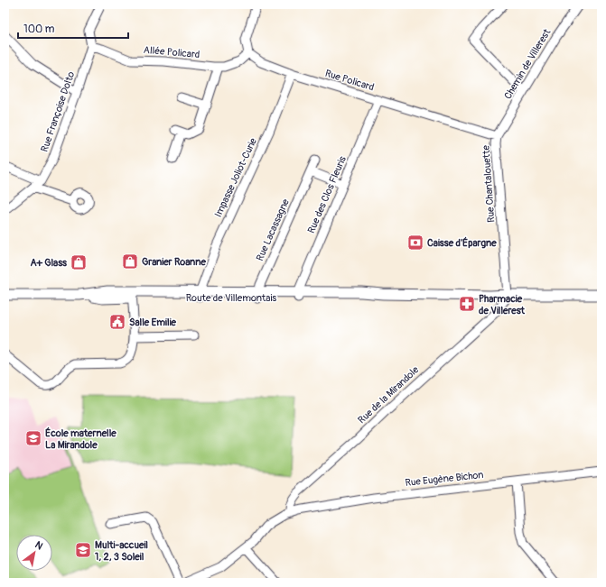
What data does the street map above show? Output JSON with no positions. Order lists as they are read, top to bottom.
{
  "streets": {
    "main road": ["Route de Villemontais"],
    "street": [
      "Allée Policard",
      "Chemin de Villerest",
      "Rue Policard",
      "Rue Françoise Dolto",
      "Impasse Joliot-Curie",
      "Rue Chantalouette",
      "Rue des Clos Fleuris",
      "Rue Lacassagne",
      "Rue de la Mirandole",
      "Rue Eugène Bichon"
    ]
  },
  "crossings": [
    ["Allée Policard", "Rue Policard"],
    ["Allée Policard", "Rue Françoise Dolto"],
    ["Chemin de Villerest", "Rue Policard"],
    ["Chemin de Villerest", "Rue Chantalouette"],
    ["Rue Policard", "Impasse Joliot-Curie"],
    ["Rue Policard", "Rue Chantalouette"],
    ["Rue Policard", "Rue des Clos Fleuris"],
    ["Impasse Joliot-Curie", "Route de Villemontais"],
    ["Rue Chantalouette", "Route de Villemontais"],
    ["Rue Chantalouette", "Rue de la Mirandole"],
    ["Rue des Clos Fleuris", "Route de Villemontais"],
    ["Rue Lacassagne", "Route de Villemontais"],
    ["Route de Villemontais", "Rue de la Mirandole"],
    ["Rue de la Mirandole", "Rue Eugène Bichon"]
  ],
  "places": {
    "bank": ["Caisse d'Épargne"],
    "shop": ["Granier Roanne", "A+ Glass"],
    "pharmacy": ["Pharmacie de Villerest"],
    "public building": ["Salle Emilie"],
    "school or university": ["École maternelle La Mirandole", "Multi-accueil 1, 2, 3 Soleil"]
  },
  "scale_bar": "100 m",
  "north": "top right"
}
